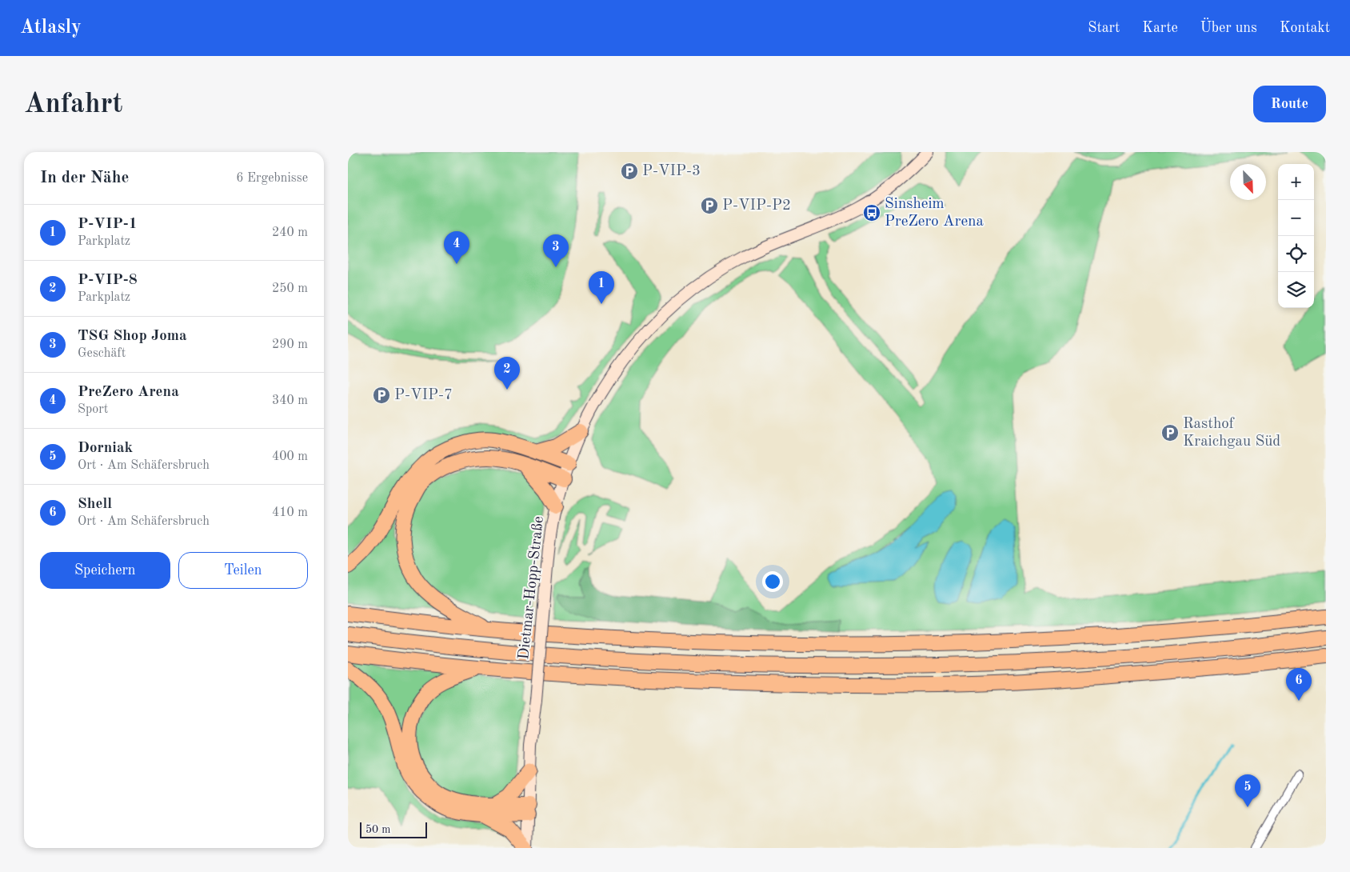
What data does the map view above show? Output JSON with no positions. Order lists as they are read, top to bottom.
{
  "streets": {
    "street": ["Dietmar-Hopp-Straße"]
  },
  "places": {
    "parking": [
      "P-VIP-3",
      "P-VIP-P2",
      "P-VIP-7",
      "Rasthof Kraichgau Süd"
    ],
    "bus stop": ["Sinsheim PreZero Arena"]
  },
  "scale_bar": "50 m",
  "north": "bottom right",
  "page": {
    "header": "Atlasly",
    "nav": [
      "Start",
      "Karte",
      "Über uns",
      "Kontakt"
    ],
    "buttons": [
      "Route",
      ["Speichern", "Teilen"]
    ],
    "title": "Anfahrt",
    "heading": ["In der Nähe", "6 Ergebnisse"],
    "map_buttons": ["+", "−"],
    "list": [
      {
        "mark": "1",
        "name": "P-VIP-1",
        "note": "Parkplatz",
        "value": "240 m"
      },
      {
        "mark": "2",
        "name": "P-VIP-8",
        "note": "Parkplatz",
        "value": "250 m"
      },
      {
        "mark": "3",
        "name": "TSG Shop Joma",
        "note": "Geschäft",
        "value": "290 m"
      },
      {
        "mark": "4",
        "name": "PreZero Arena",
        "note": "Sport",
        "value": "340 m"
      },
      {
        "mark": "5",
        "name": "Dorniak",
        "note": "Ort · Am Schäfersbruch",
        "value": "400 m"
      },
      {
        "mark": "6",
        "name": "Shell",
        "note": "Ort · Am Schäfersbruch",
        "value": "410 m"
      }
    ],
    "pins": [
      "4",
      "3",
      "1",
      "2",
      "6",
      "5"
    ],
    "scale": "50 m"
  }
}
